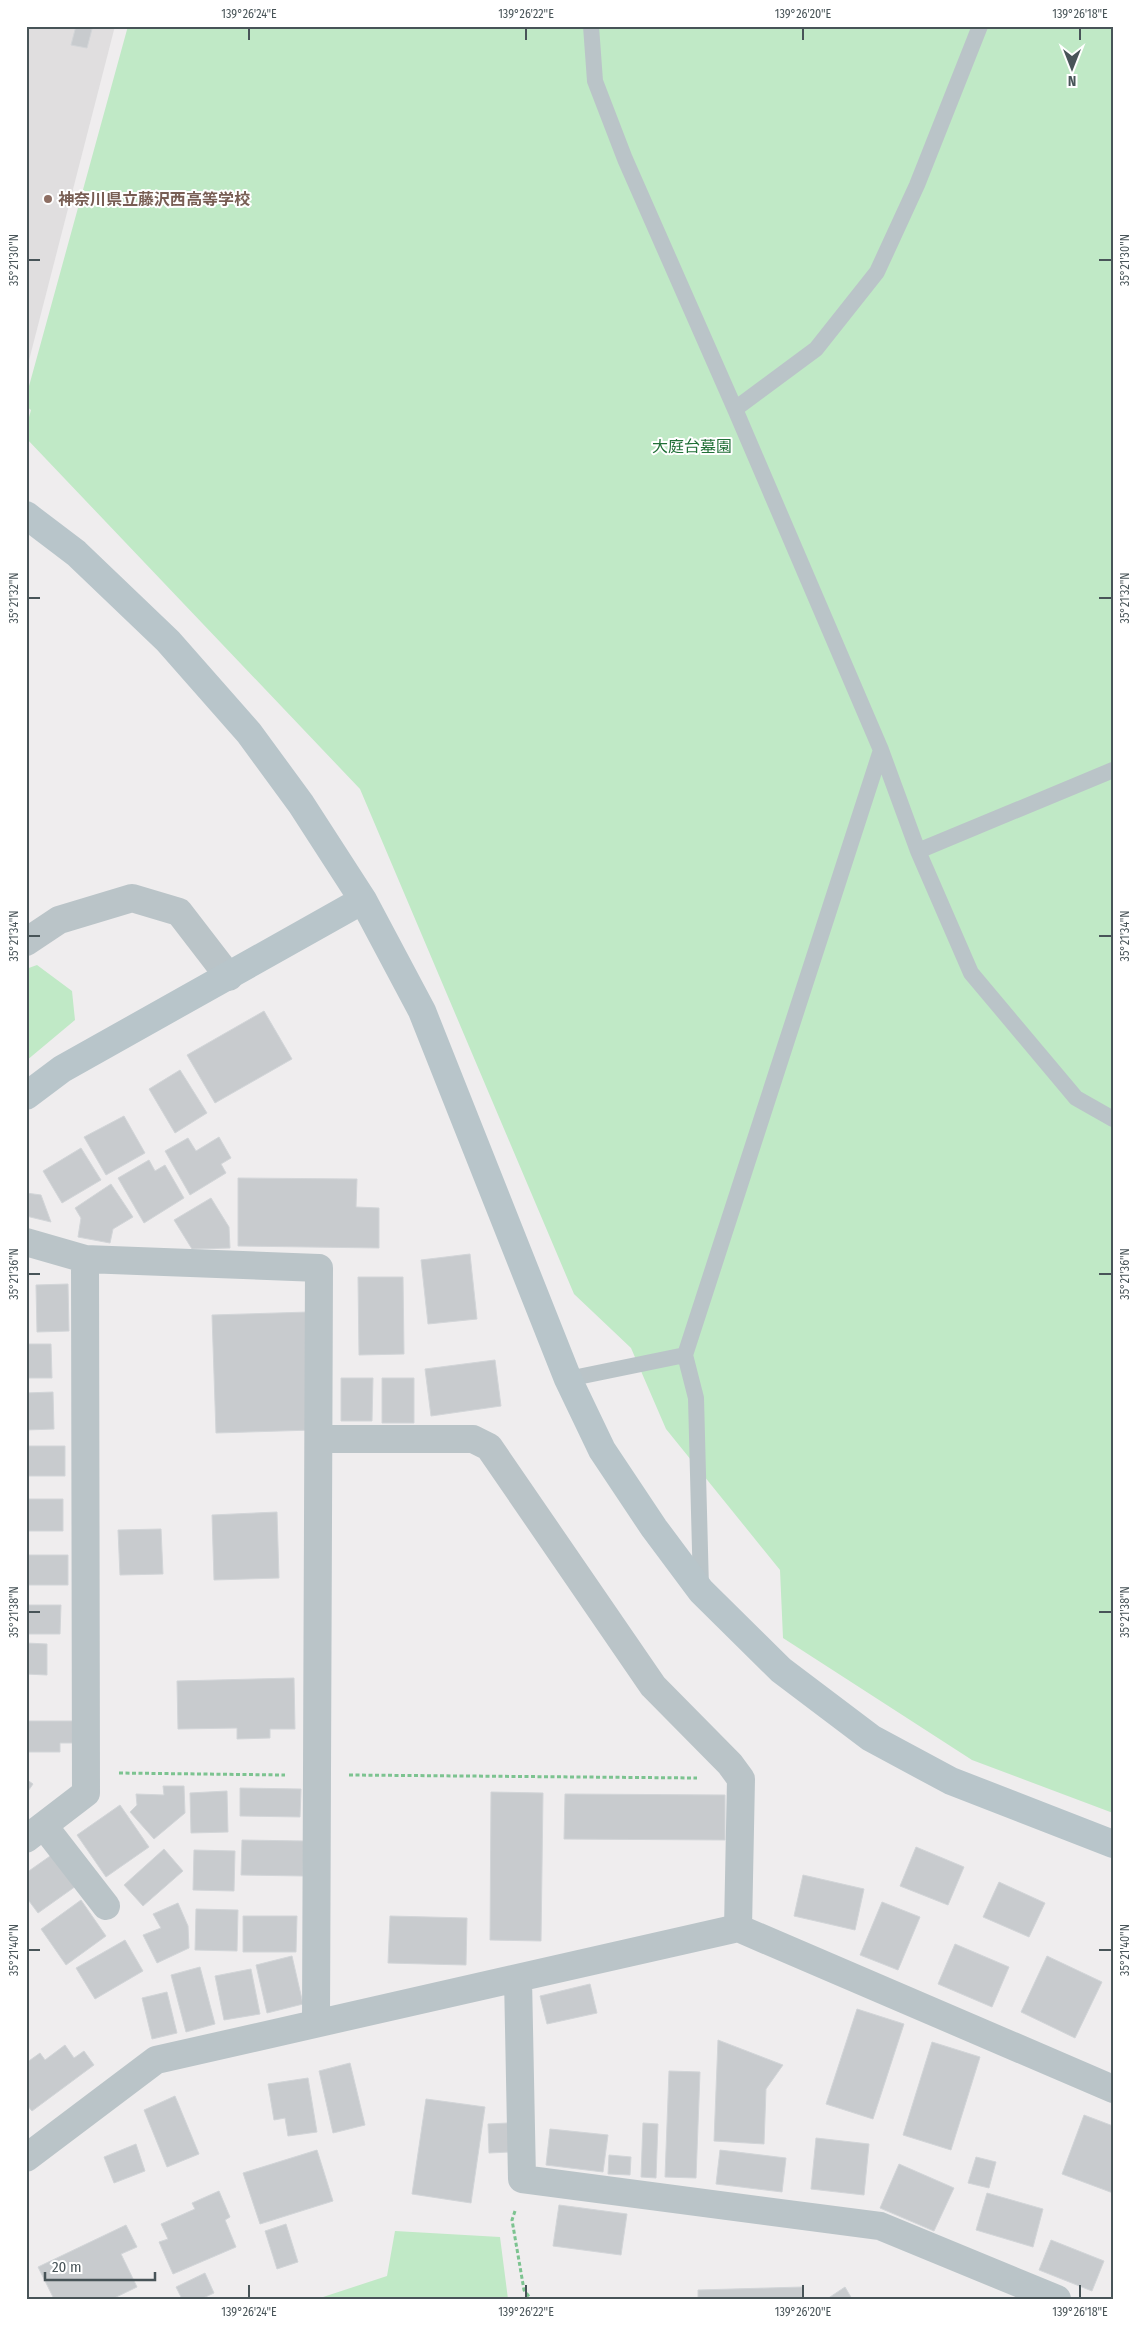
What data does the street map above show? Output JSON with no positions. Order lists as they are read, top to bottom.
{
  "parks": ["大庭台墓園"],
  "places": ["神奈川県立藤沢西高等学校"],
  "scale_bar": "20 m",
  "north": "bottom",
  "coordinates": [
    "139°26'24\"E",
    "139°26'22\"E",
    "139°26'20\"E",
    "139°26'18\"E",
    "35°21'30\"N",
    "35°21'32\"N",
    "35°21'34\"N",
    "35°21'36\"N",
    "35°21'38\"N",
    "35°21'40\"N"
  ]
}
